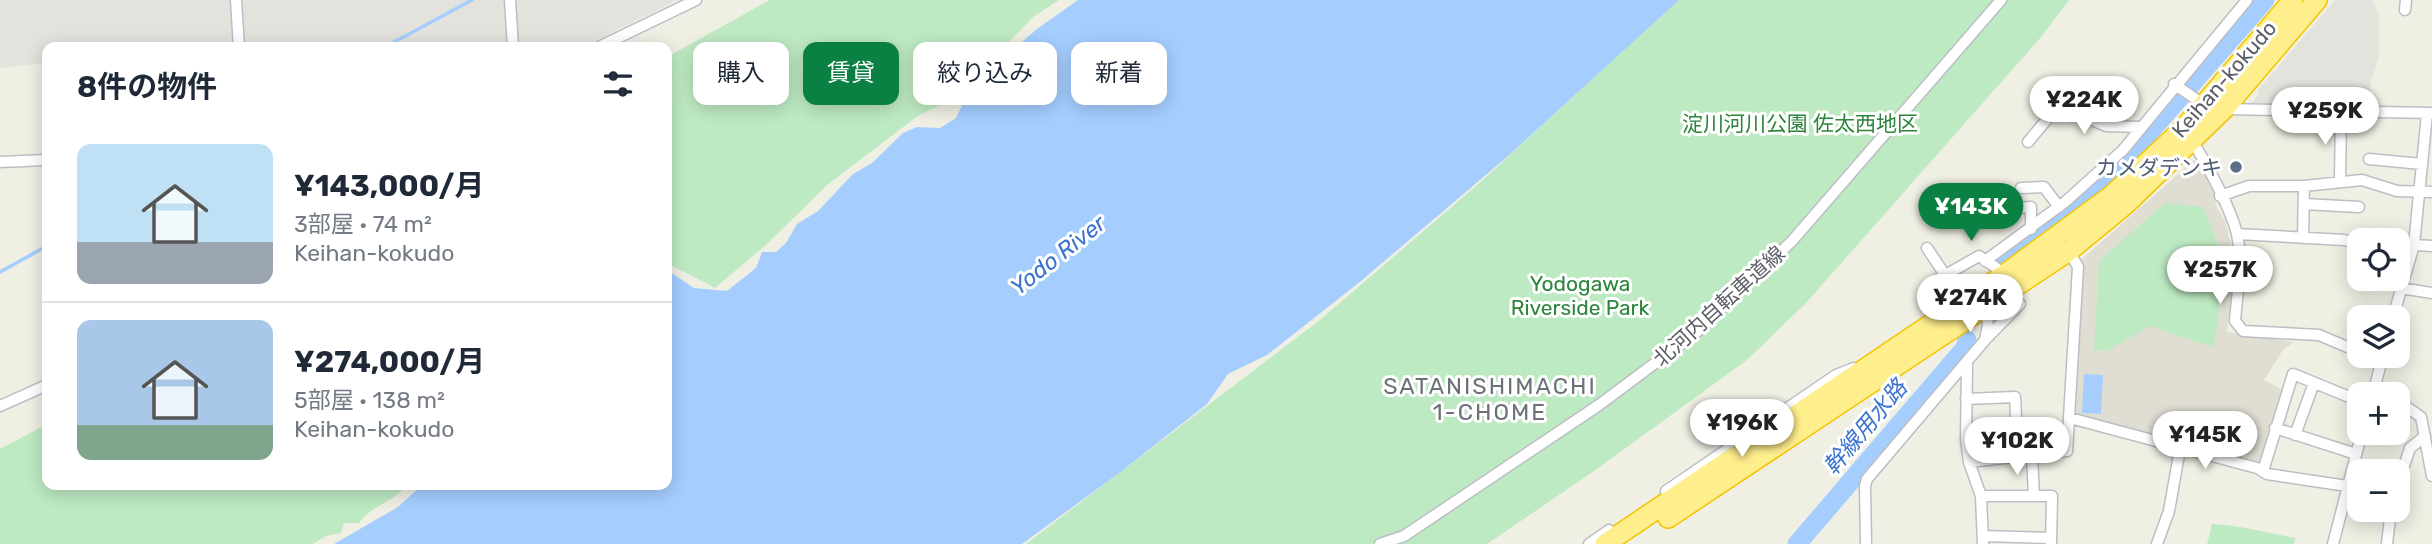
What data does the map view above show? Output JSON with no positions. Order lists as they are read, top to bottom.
{
  "streets": {
    "highway": ["Keihan-kokudo"],
    "street": ["北河内自転車道線"]
  },
  "districts": ["SATANISHIMACHI 1-CHOME"],
  "water": ["Yodo River", "幹線用水路"],
  "parks": ["淀川河川公園 佐太西地区", "Yodogawa Riverside Park"],
  "places": ["カメダデンキ"],
  "page": {
    "chip": [
      "購入",
      "賃貸",
      "絞り込み",
      "新着"
    ],
    "heading": "8件の物件",
    "price": [
      "¥224K",
      "¥259K",
      "¥143K",
      "¥257K",
      "¥274K",
      "¥196K",
      "¥145K",
      "¥102K"
    ],
    "list": [
      {
        "name": "¥143,000/月",
        "note": "3部屋 · 74 m² · Keihan-kokudo"
      },
      {
        "name": "¥274,000/月",
        "note": "5部屋 · 138 m² · Keihan-kokudo"
      }
    ],
    "map_buttons": ["+", "−"]
  }
}
